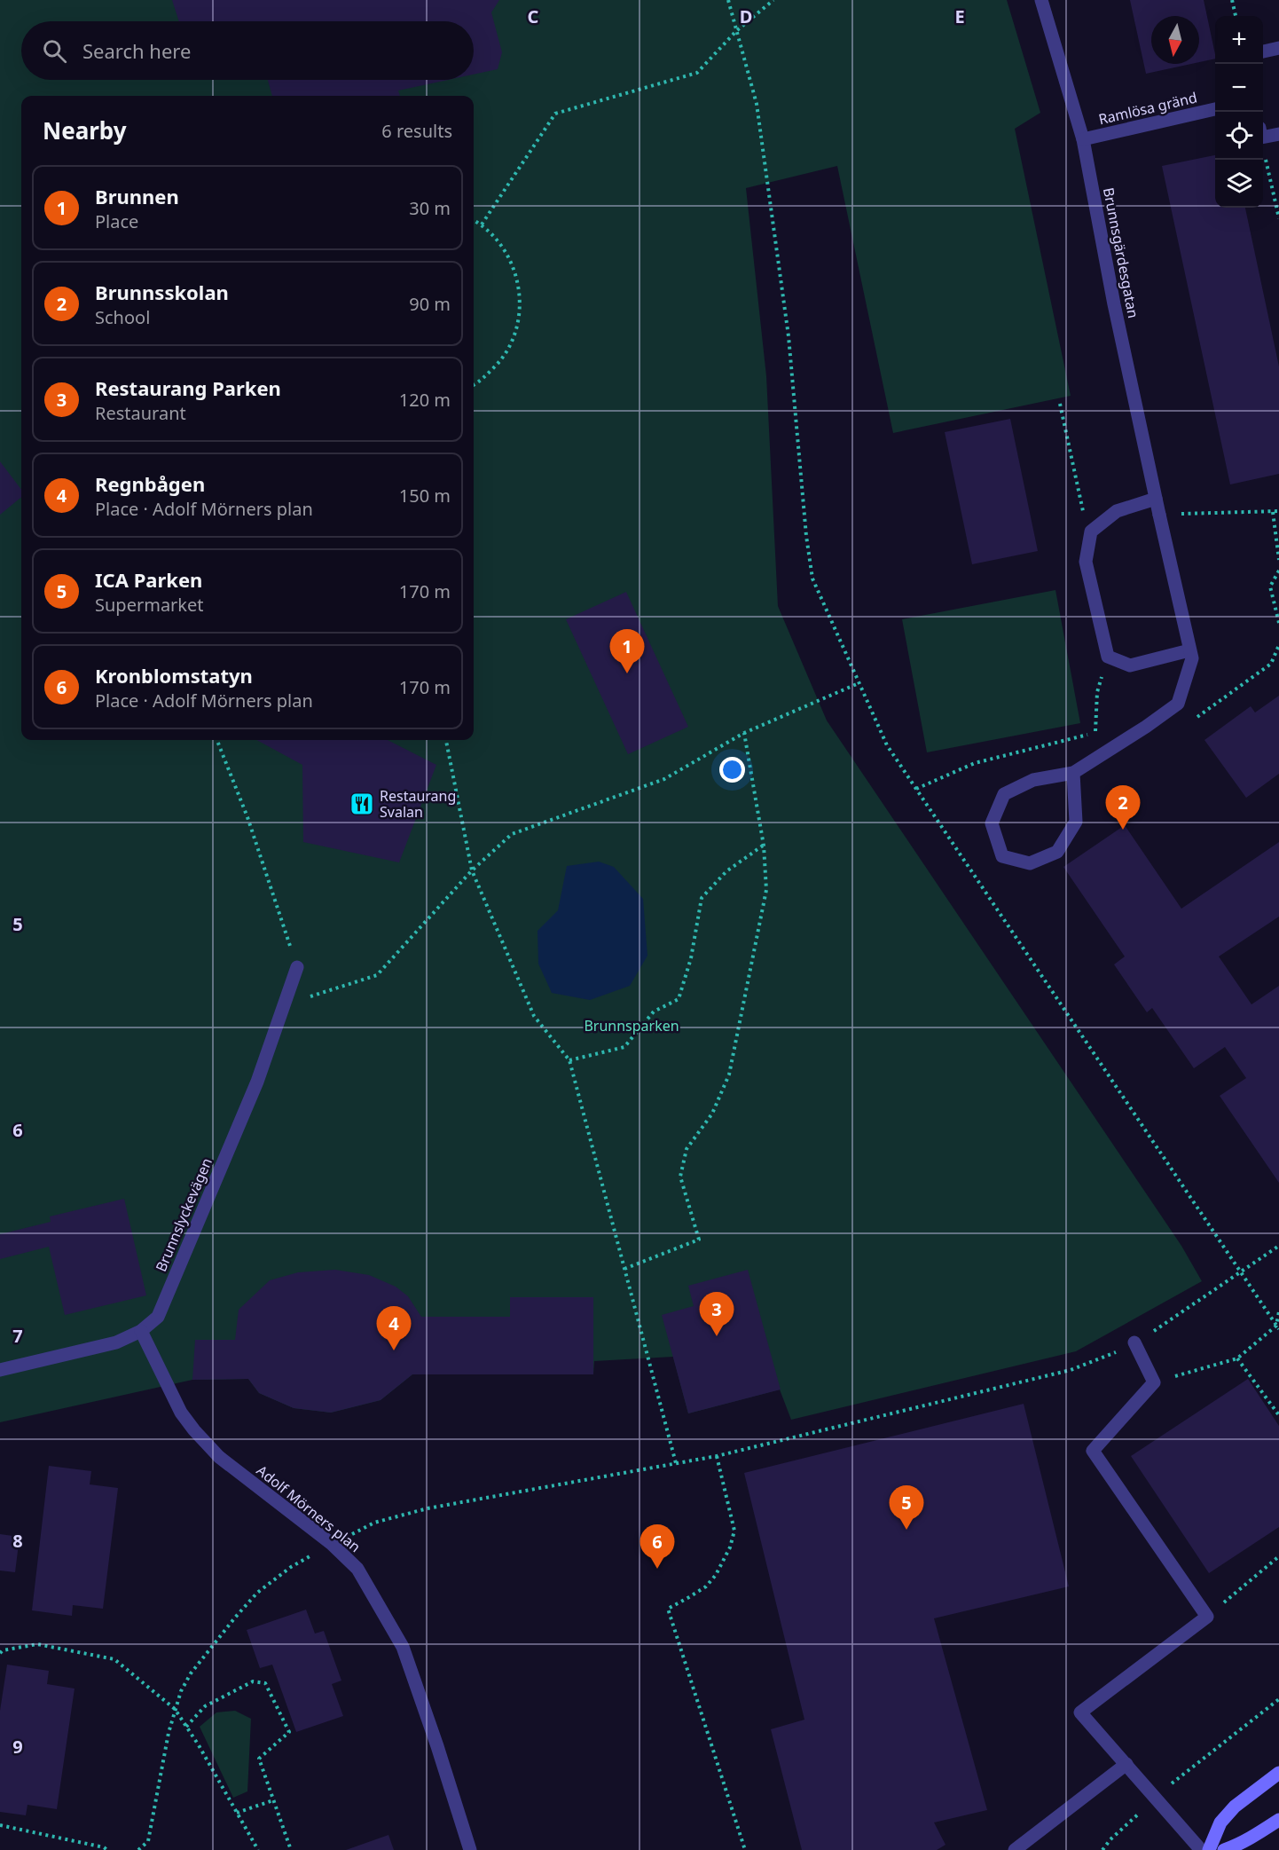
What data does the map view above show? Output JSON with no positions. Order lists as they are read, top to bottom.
{
  "streets": {
    "street": [
      "Ramlösa gränd",
      "Brunnsgärdesgatan",
      "Brunnslyckevägen",
      "Adolf Mörners plan"
    ]
  },
  "crossings": [
    ["Ramlösa gränd", "Brunnsgärdesgatan"],
    ["Brunnslyckevägen", "Adolf Mörners plan"]
  ],
  "parks": ["Brunnsparken"],
  "places": {
    "restaurant": ["Restaurang Svalan"]
  },
  "north": "bottom",
  "page": {
    "map_buttons": ["+", "−"],
    "search": "Search here",
    "heading": ["Nearby", "6 results"],
    "list": [
      {
        "mark": "1",
        "name": "Brunnen",
        "note": "Place",
        "value": "30 m"
      },
      {
        "mark": "2",
        "name": "Brunnsskolan",
        "note": "School",
        "value": "90 m"
      },
      {
        "mark": "3",
        "name": "Restaurang Parken",
        "note": "Restaurant",
        "value": "120 m"
      },
      {
        "mark": "4",
        "name": "Regnbågen",
        "note": "Place · Adolf Mörners plan",
        "value": "150 m"
      },
      {
        "mark": "5",
        "name": "ICA Parken",
        "note": "Supermarket",
        "value": "170 m"
      },
      {
        "mark": "6",
        "name": "Kronblomstatyn",
        "note": "Place · Adolf Mörners plan",
        "value": "170 m"
      }
    ],
    "pins": [
      "1",
      "2",
      "3",
      "4",
      "5",
      "6"
    ]
  },
  "grid": {
    "columns": ["C", "D", "E"],
    "rows": [
      "5",
      "6",
      "7",
      "8",
      "9"
    ]
  }
}
